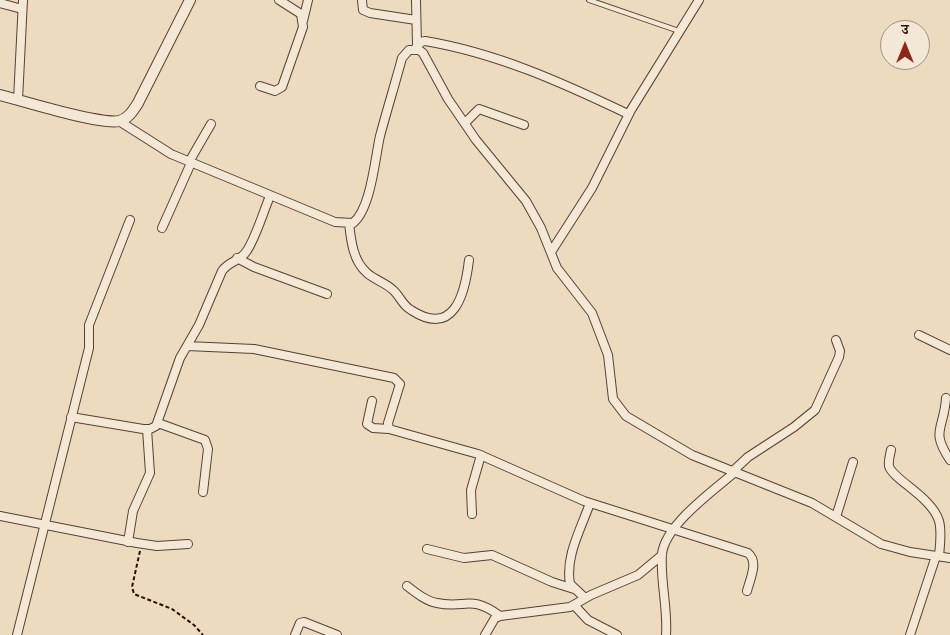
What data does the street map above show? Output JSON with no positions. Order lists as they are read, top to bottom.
{
  "north": "top"
}
